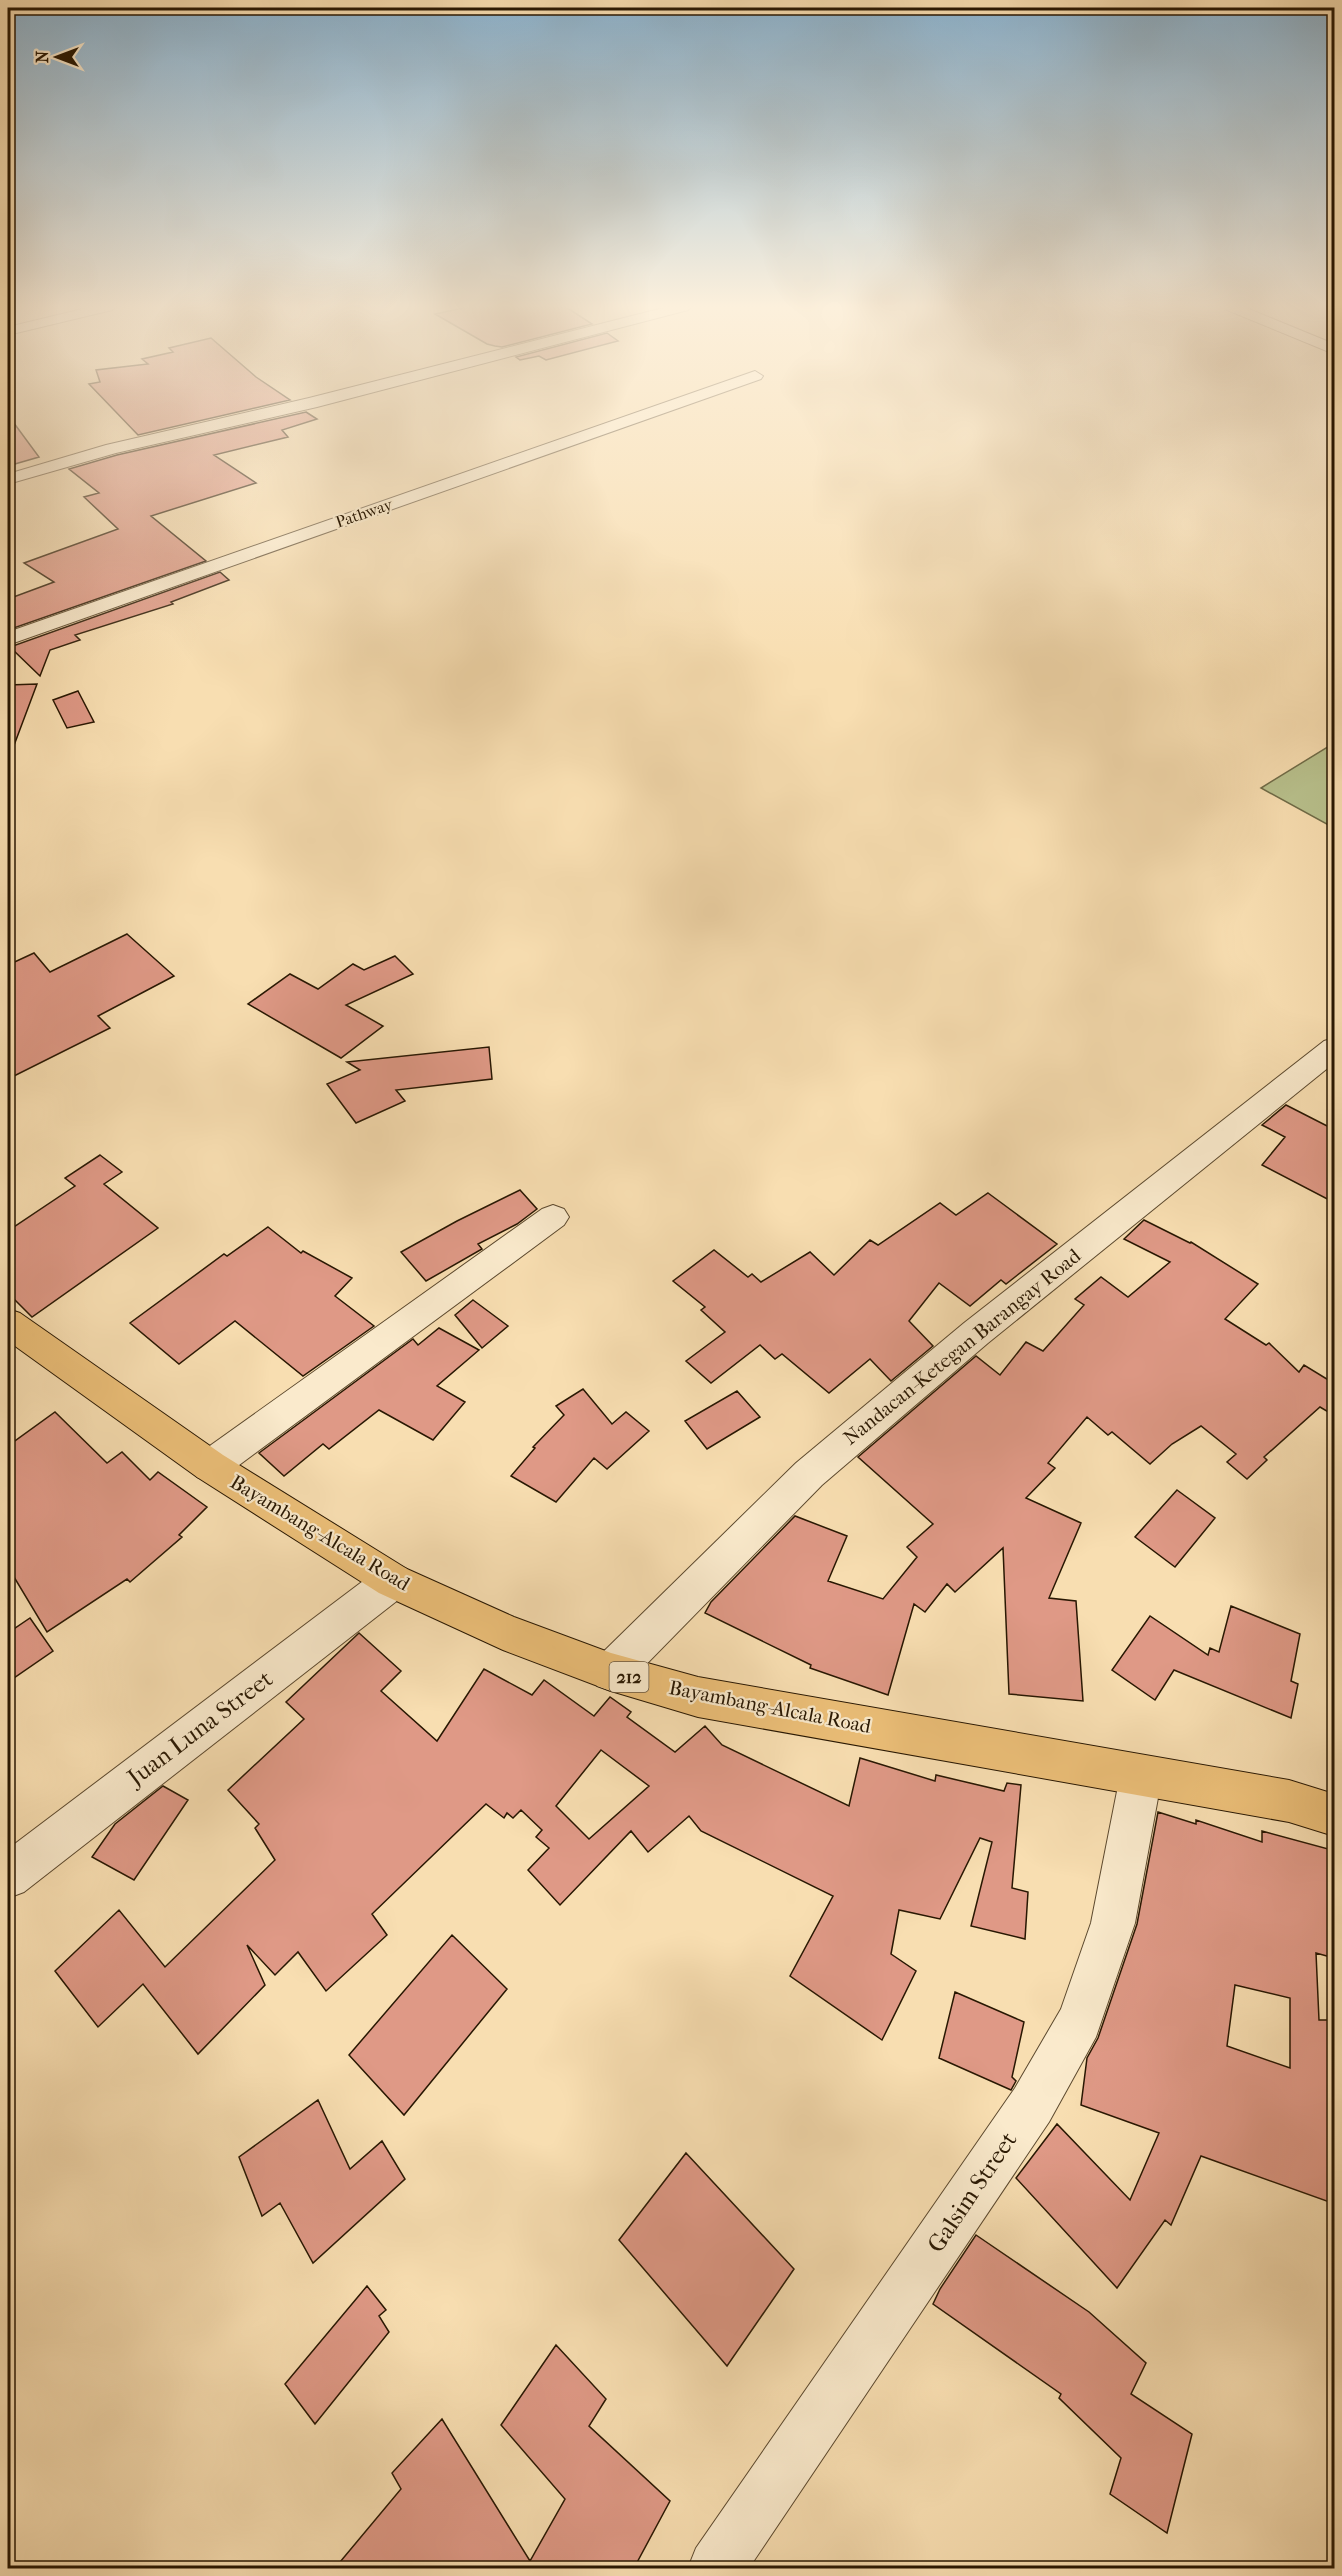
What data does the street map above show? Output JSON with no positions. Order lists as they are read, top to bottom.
{
  "streets": {
    "main road": ["Bayambang-Alcala Road", "212"],
    "street": [
      "Pathway",
      "Nandacan-Ketegan Barangay Road",
      "Juan Luna Street",
      "Galsim Street"
    ]
  },
  "crossings": [
    ["Nandacan-Ketegan Barangay Road", "Bayambang-Alcala Road"],
    ["Bayambang-Alcala Road", "Juan Luna Street"],
    ["Bayambang-Alcala Road", "Galsim Street"]
  ],
  "north": "left"
}
